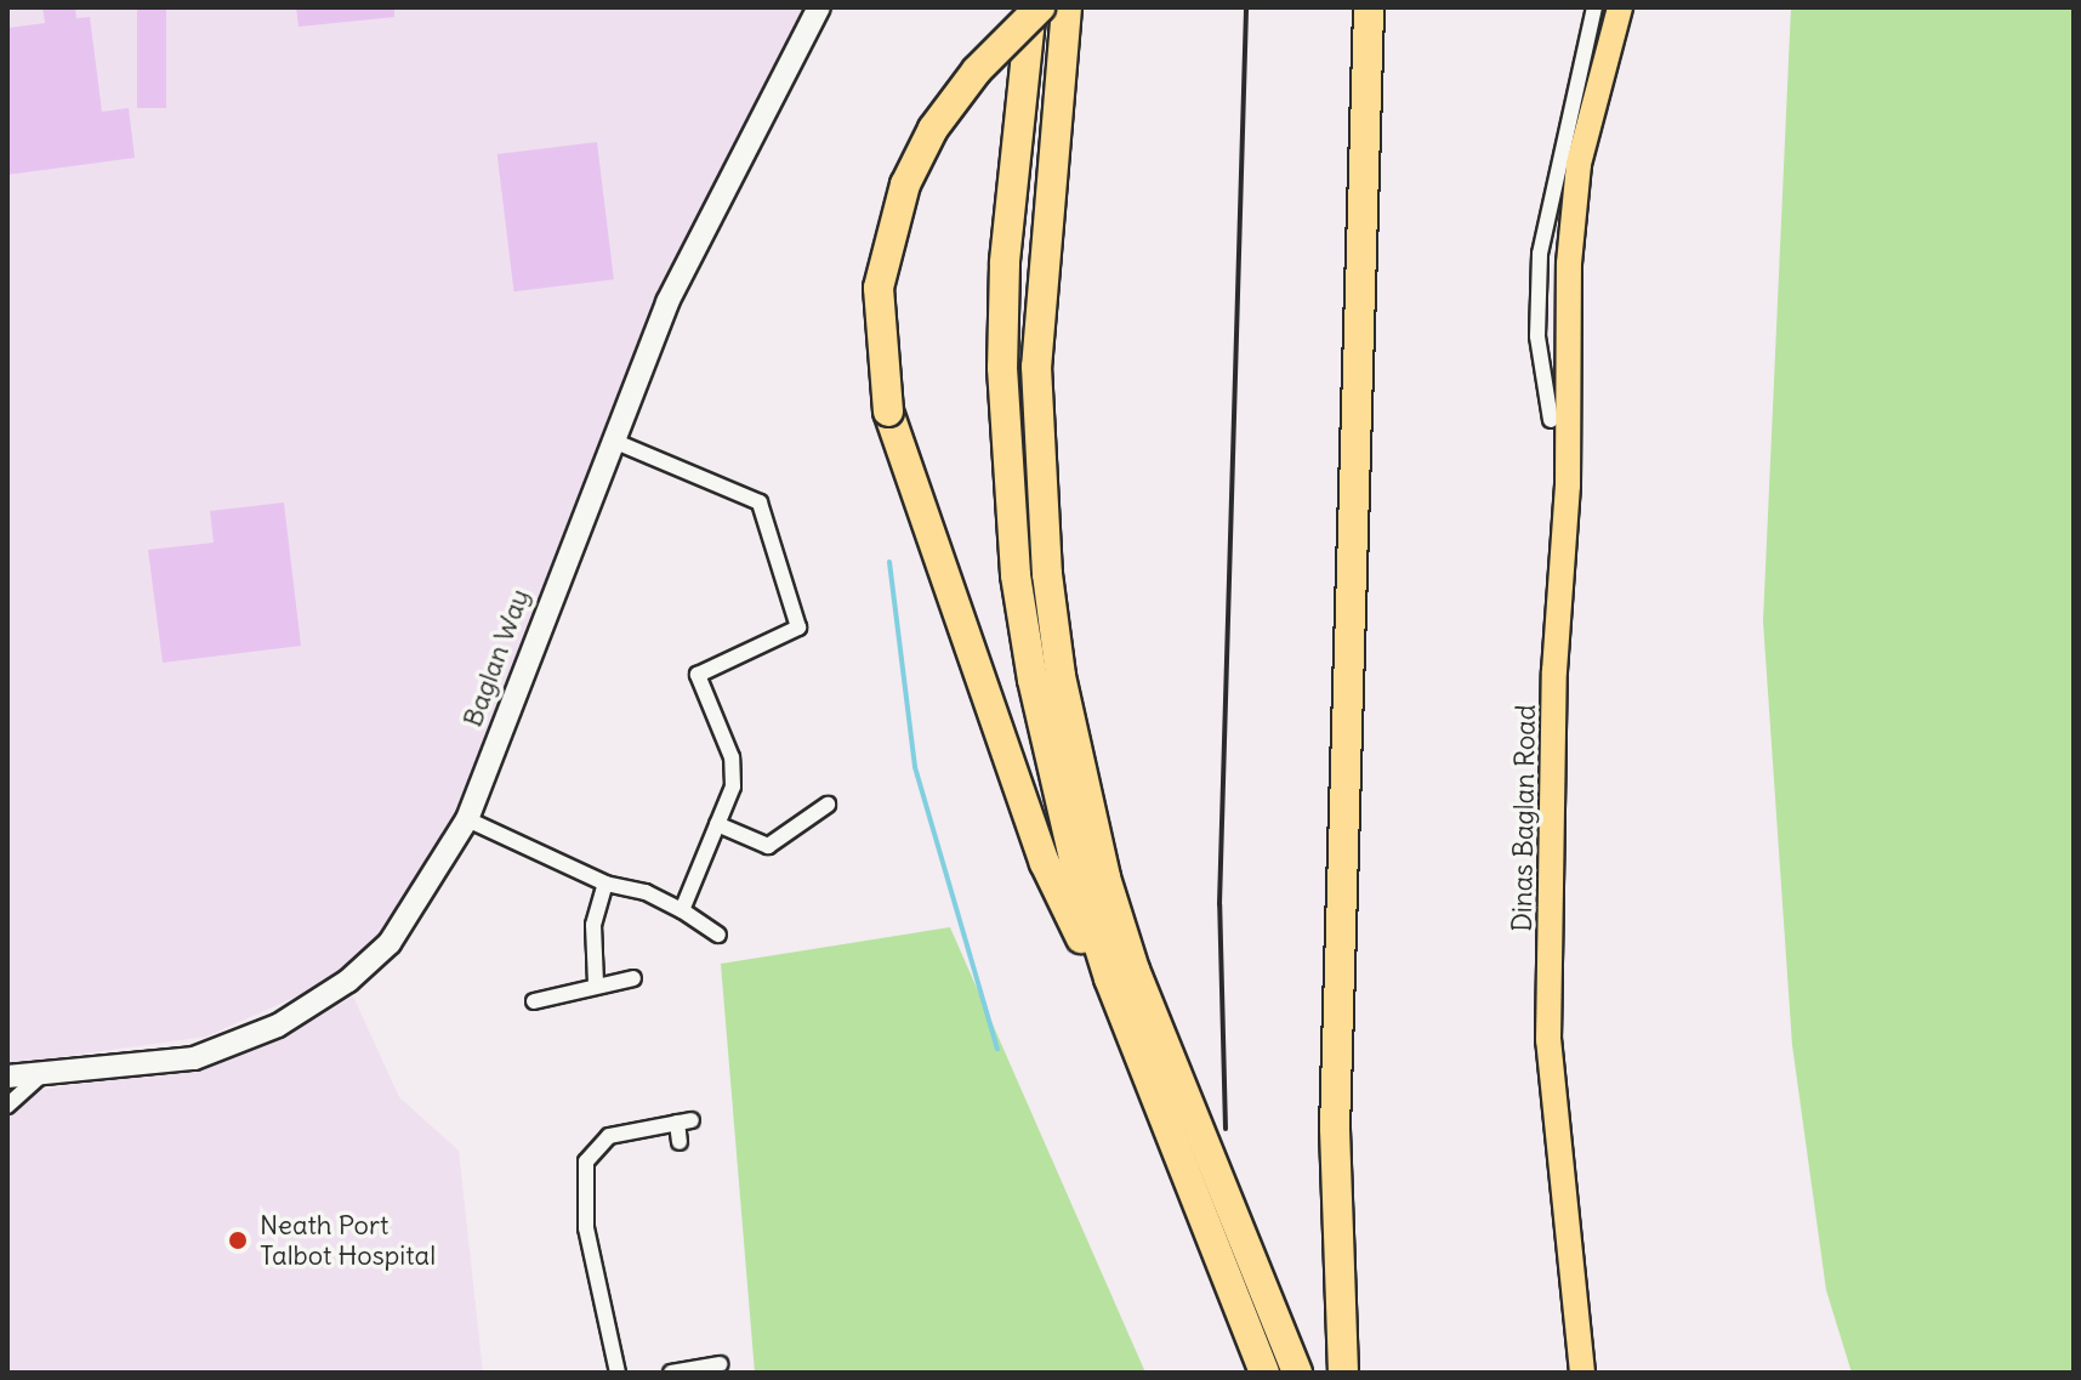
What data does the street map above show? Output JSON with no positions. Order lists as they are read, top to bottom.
{
  "streets": {
    "main road": ["Dinas Baglan Road"],
    "street": ["Baglan Way"]
  },
  "places": ["Neath Port Talbot Hospital"]
}
